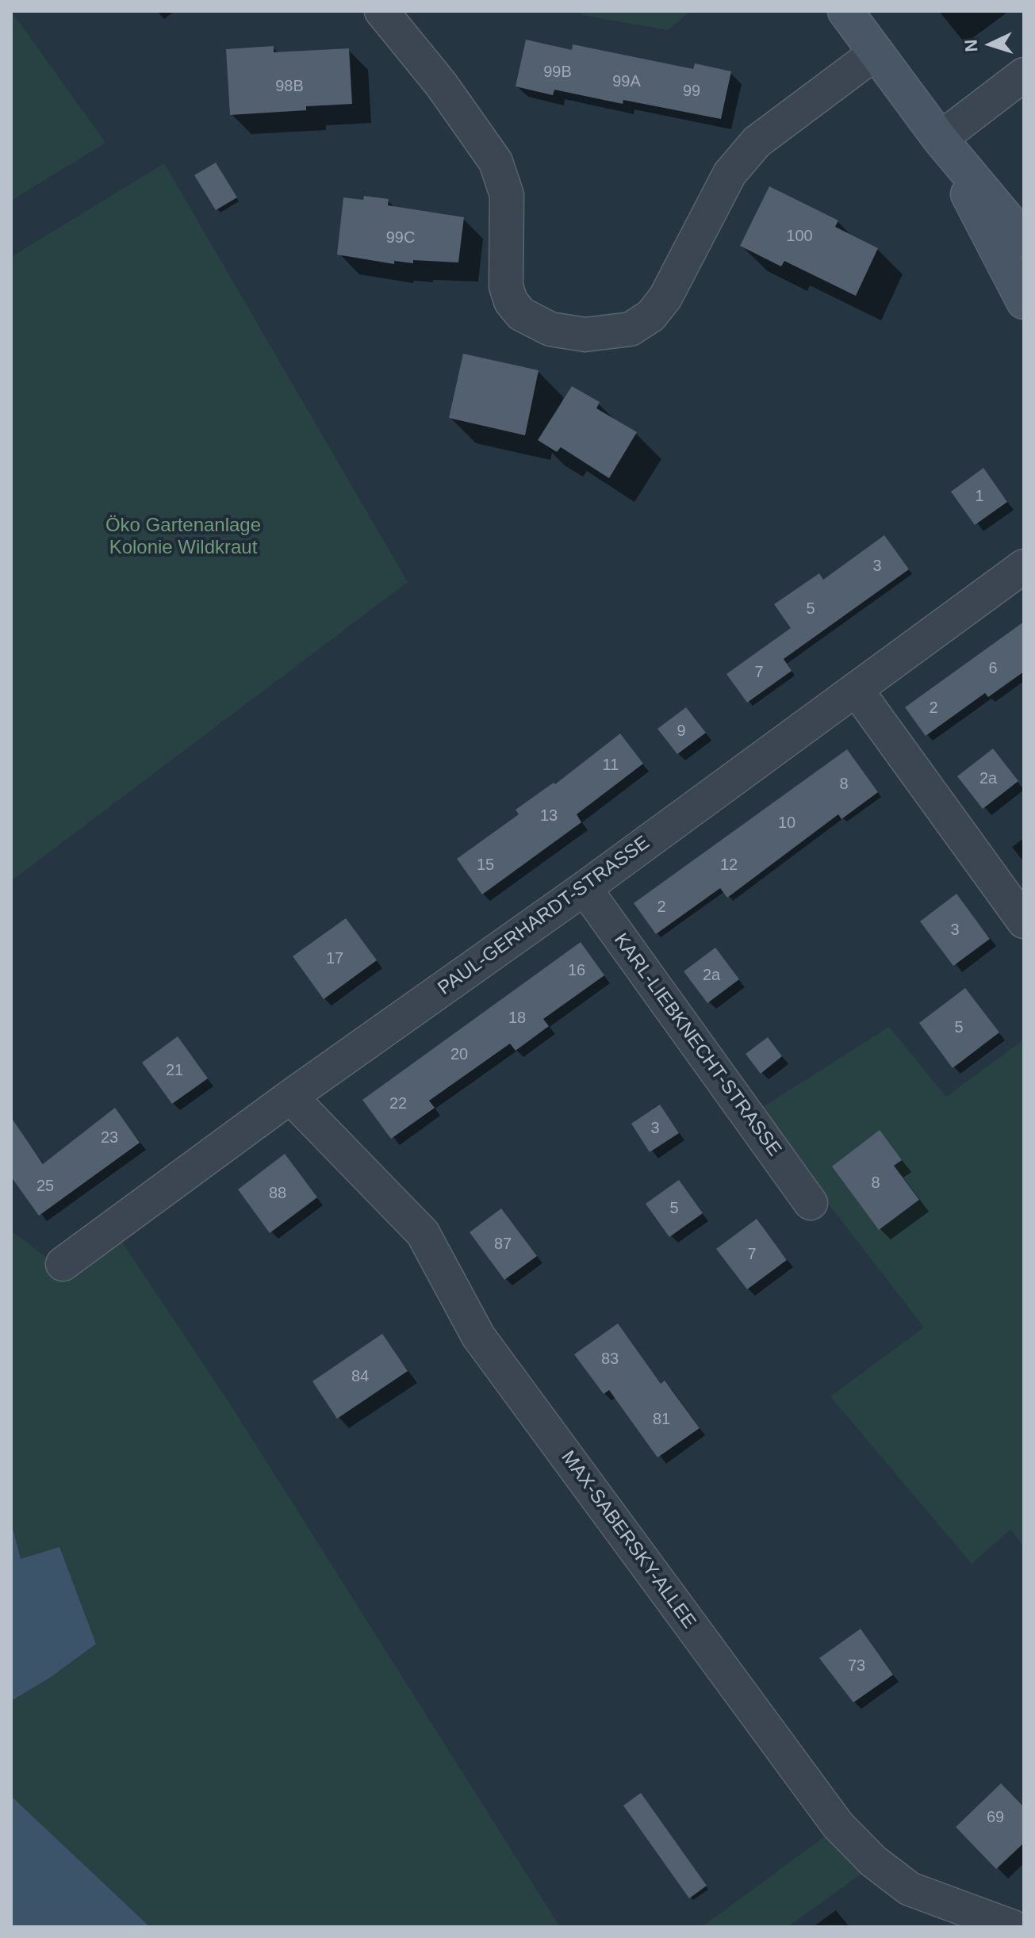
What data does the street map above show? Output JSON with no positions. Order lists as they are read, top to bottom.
{
  "streets": {
    "street": ["PAUL-GERHARDT-STRASSE", "KARL-LIEBKNECHT-STRASSE", "MAX-SABERSKY-ALLEE"]
  },
  "crossings": [
    ["PAUL-GERHARDT-STRASSE", "KARL-LIEBKNECHT-STRASSE"],
    ["PAUL-GERHARDT-STRASSE", "MAX-SABERSKY-ALLEE"]
  ],
  "parks": ["Öko Gartenanlage Kolonie Wildkraut"],
  "house_numbers": [
    "99B",
    "99A",
    "98B",
    "99",
    "100",
    "99C",
    "1",
    "3",
    "5",
    "6",
    "7",
    "2",
    "9",
    "11",
    "2a",
    "8",
    "13",
    "10",
    "15",
    "12",
    "2",
    "3",
    "17",
    "16",
    "2a",
    "18",
    "5",
    "20",
    "21",
    "22",
    "3",
    "23",
    "8",
    "25",
    "88",
    "5",
    "87",
    "7",
    "83",
    "84",
    "81",
    "73",
    "69"
  ],
  "north": "left"
}
